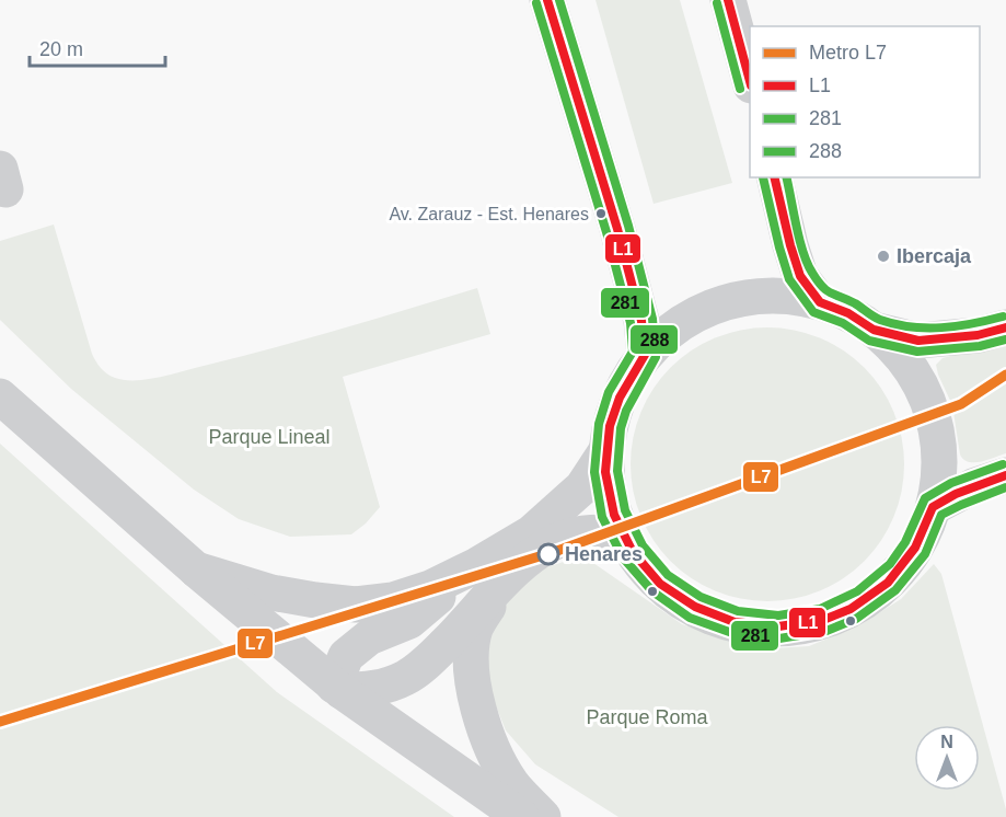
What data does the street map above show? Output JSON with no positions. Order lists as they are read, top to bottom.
{
  "parks": ["Parque Lineal", "Parque Roma"],
  "places": ["Av. Zarauz - Est. Henares", "Ibercaja", "Henares"],
  "lines": [
    "transit line L1",
    "transit line 288",
    "transit line 281",
    "metro line L7"
  ],
  "legend": [
    "Metro L7",
    "L1",
    "281",
    "288"
  ],
  "scale_bar": "20 m",
  "north": "top"
}
